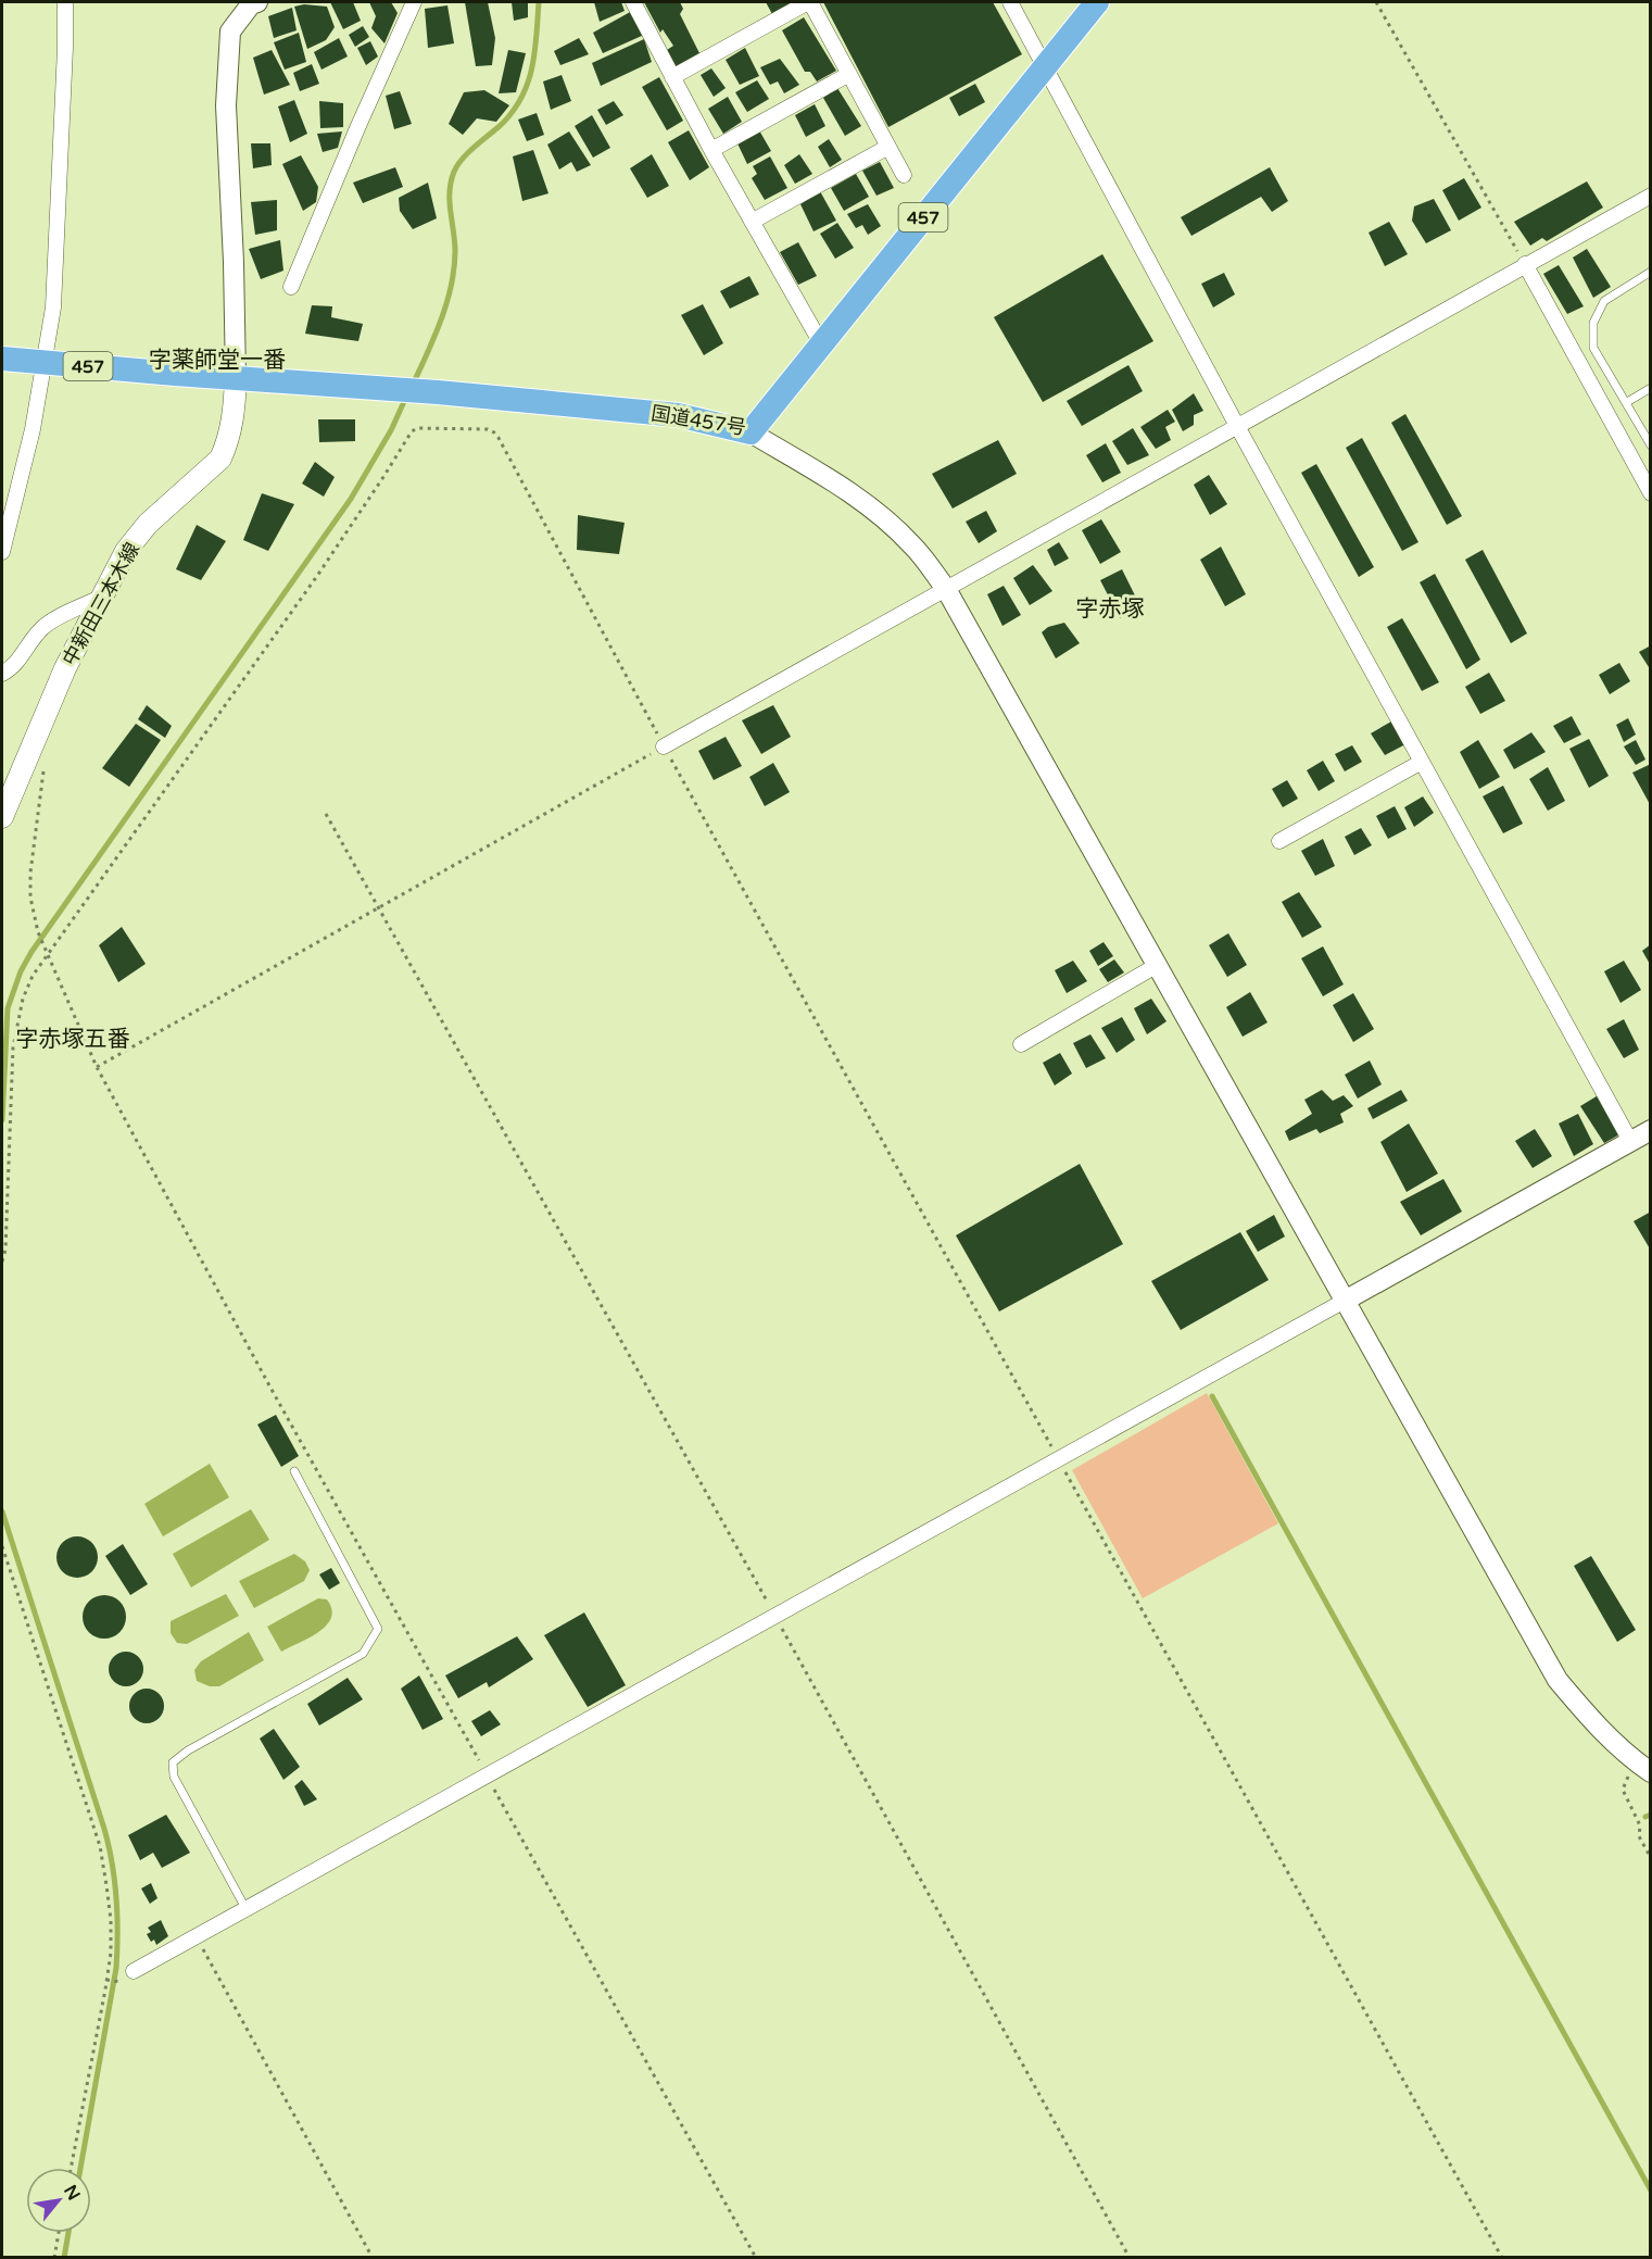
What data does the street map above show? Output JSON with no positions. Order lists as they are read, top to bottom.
{
  "streets": {
    "highway": ["457", "国道457号"],
    "main road": ["中新田三本木線"]
  },
  "crossings": [
    ["国道457号", "中新田三本木線"]
  ],
  "districts": ["字薬師堂一番", "字赤塚", "字赤塚五番"],
  "north": "top right"
}
